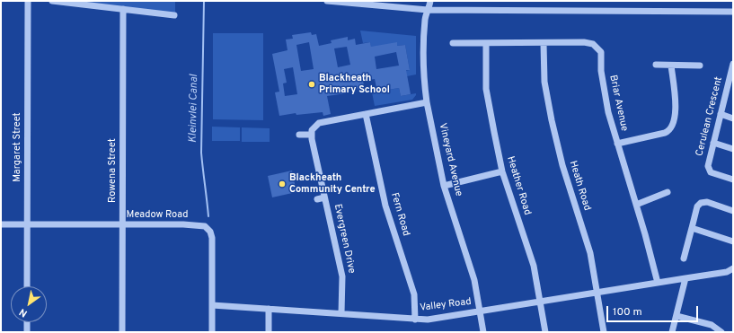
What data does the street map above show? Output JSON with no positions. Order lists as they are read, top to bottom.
{
  "streets": {
    "street": [
      "Briar Avenue",
      "Cerulean Crescent",
      "Margaret Street",
      "Vineyard Avenue",
      "Rowena Street",
      "Heather Road",
      "Heath Road",
      "Fern Road",
      "Meadow Road",
      "Evergreen Drive",
      "Valley Road"
    ]
  },
  "crossings": [
    ["Briar Avenue", "Heather Road"],
    ["Briar Avenue", "Heath Road"],
    ["Briar Avenue", "Valley Road"],
    ["Margaret Street", "Meadow Road"],
    ["Vineyard Avenue", "Valley Road"],
    ["Rowena Street", "Meadow Road"],
    ["Heather Road", "Valley Road"],
    ["Heath Road", "Valley Road"],
    ["Fern Road", "Valley Road"],
    ["Meadow Road", "Valley Road"],
    ["Evergreen Drive", "Valley Road"]
  ],
  "water": ["Kleinvlei Canal"],
  "places": ["Blackheath Primary School", "Blackheath Community Centre"],
  "scale_bar": "100 m",
  "north": "bottom left"
}
